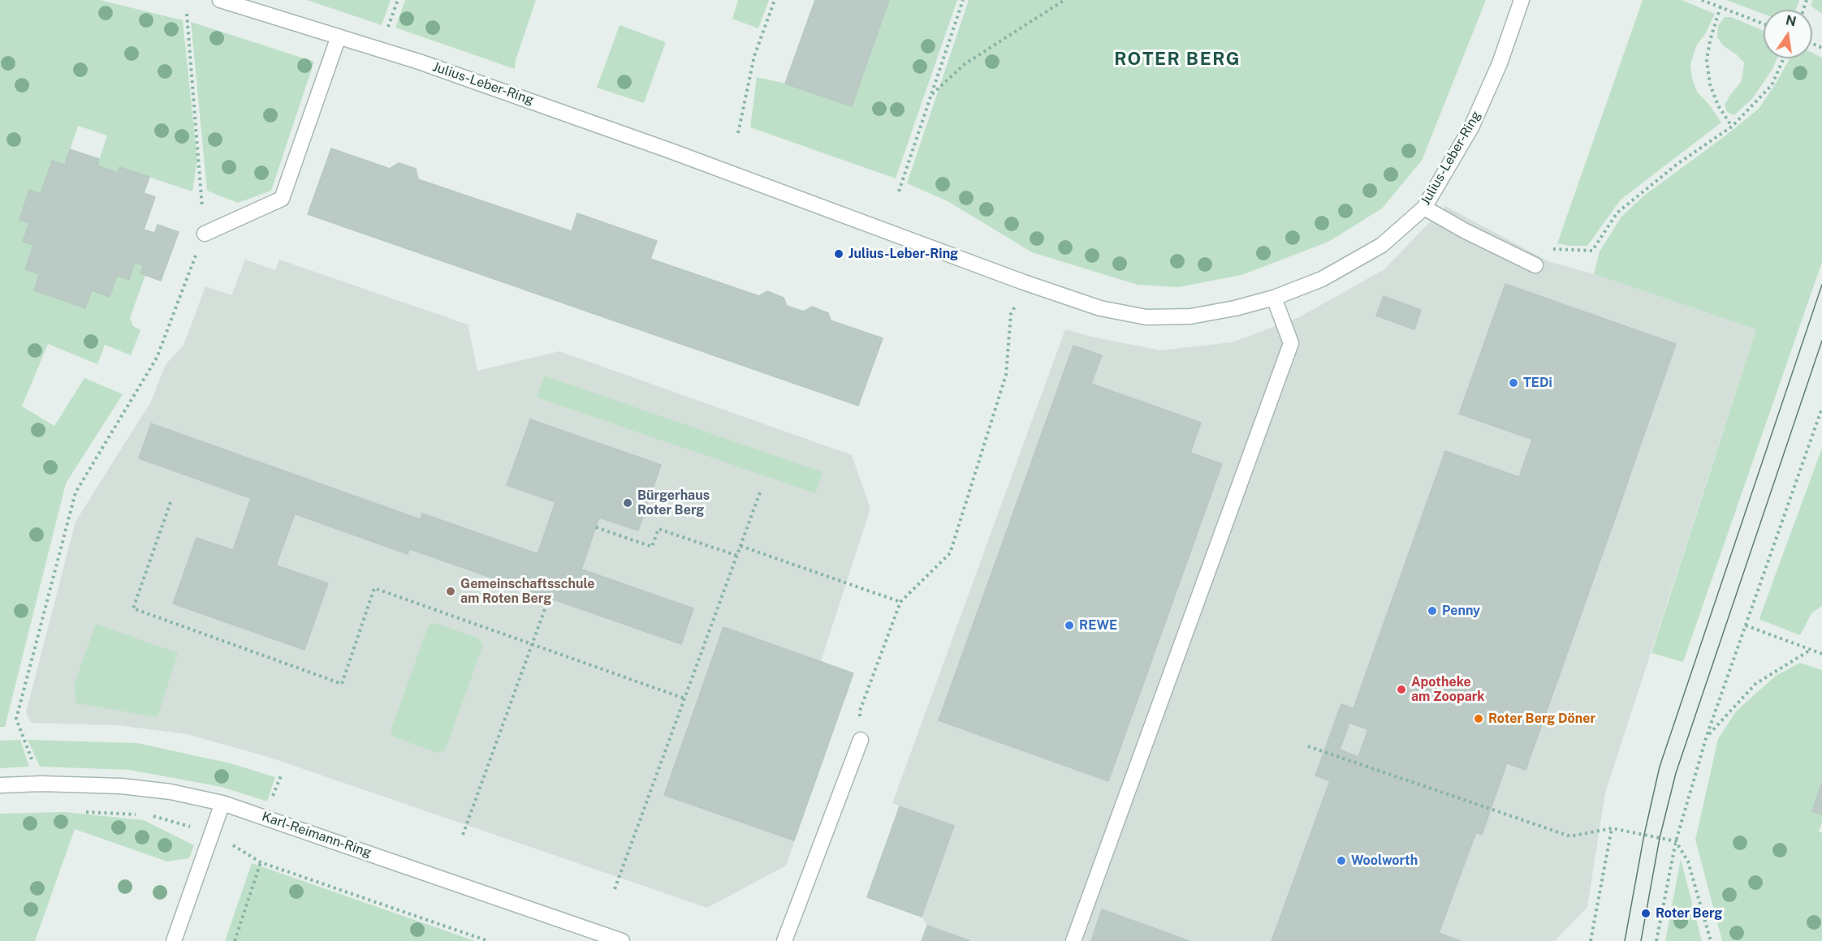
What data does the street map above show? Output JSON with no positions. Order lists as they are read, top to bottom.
{
  "streets": {
    "street": ["Julius-Leber-Ring", "Karl-Reimann-Ring"]
  },
  "districts": ["ROTER BERG"],
  "places": [
    "Julius-Leber-Ring",
    "TEDi",
    "Bürgerhaus Roter Berg",
    "Gemeinschaftsschule am Roten Berg",
    "Penny",
    "REWE",
    "Apotheke am Zoopark",
    "Roter Berg Döner",
    "Woolworth",
    "Roter Berg"
  ],
  "north": "top"
}
